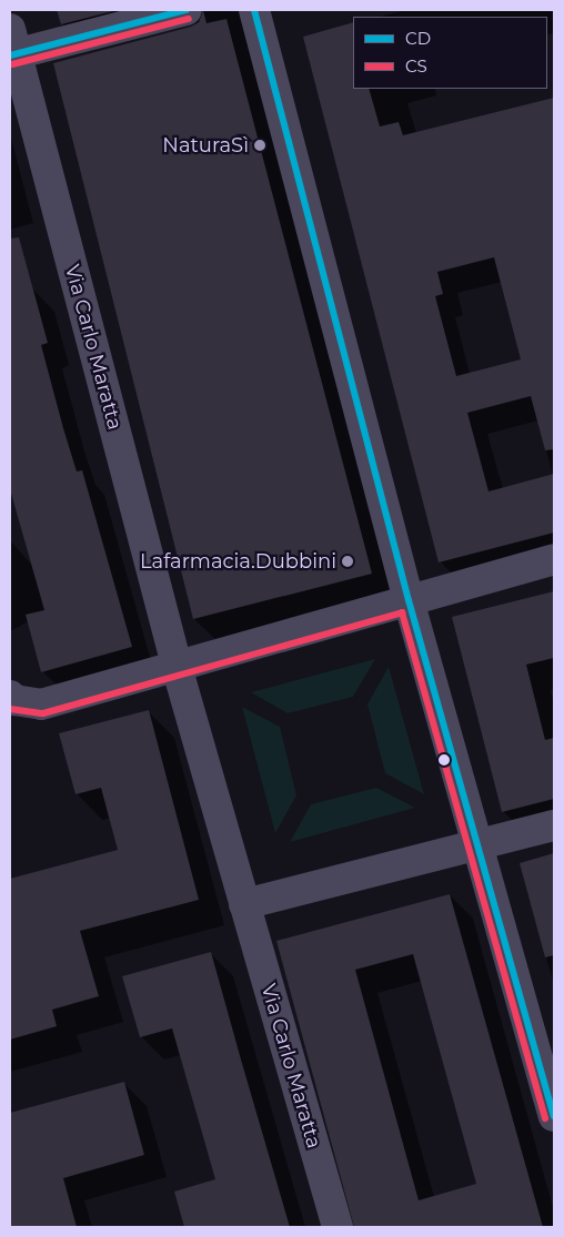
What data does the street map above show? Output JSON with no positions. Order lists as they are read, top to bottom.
{
  "streets": {
    "street": ["Via Carlo Maratta"]
  },
  "places": ["NaturaSì", "Lafarmacia.Dubbini"],
  "lines": ["transit line CD", "transit line CS"],
  "legend": ["CD", "CS"]
}
